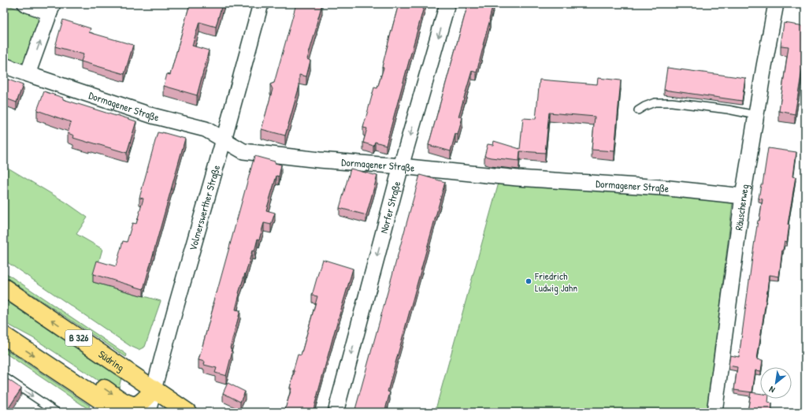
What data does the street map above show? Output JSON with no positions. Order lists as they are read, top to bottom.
{
  "streets": {
    "main road": ["B 326", "Südring"],
    "street": [
      "Dormagener Straße",
      "Norfer Straße",
      "Räuscherweg",
      "Volmerswerther Straße"
    ]
  },
  "crossings": [
    ["Dormagener Straße", "Norfer Straße"],
    ["Dormagener Straße", "Räuscherweg"],
    ["Dormagener Straße", "Volmerswerther Straße"],
    ["Volmerswerther Straße", "Südring"]
  ],
  "one_way": ["Norfer Straße"],
  "places": ["Friedrich Ludwig Jahn"],
  "north": "bottom left"
}
